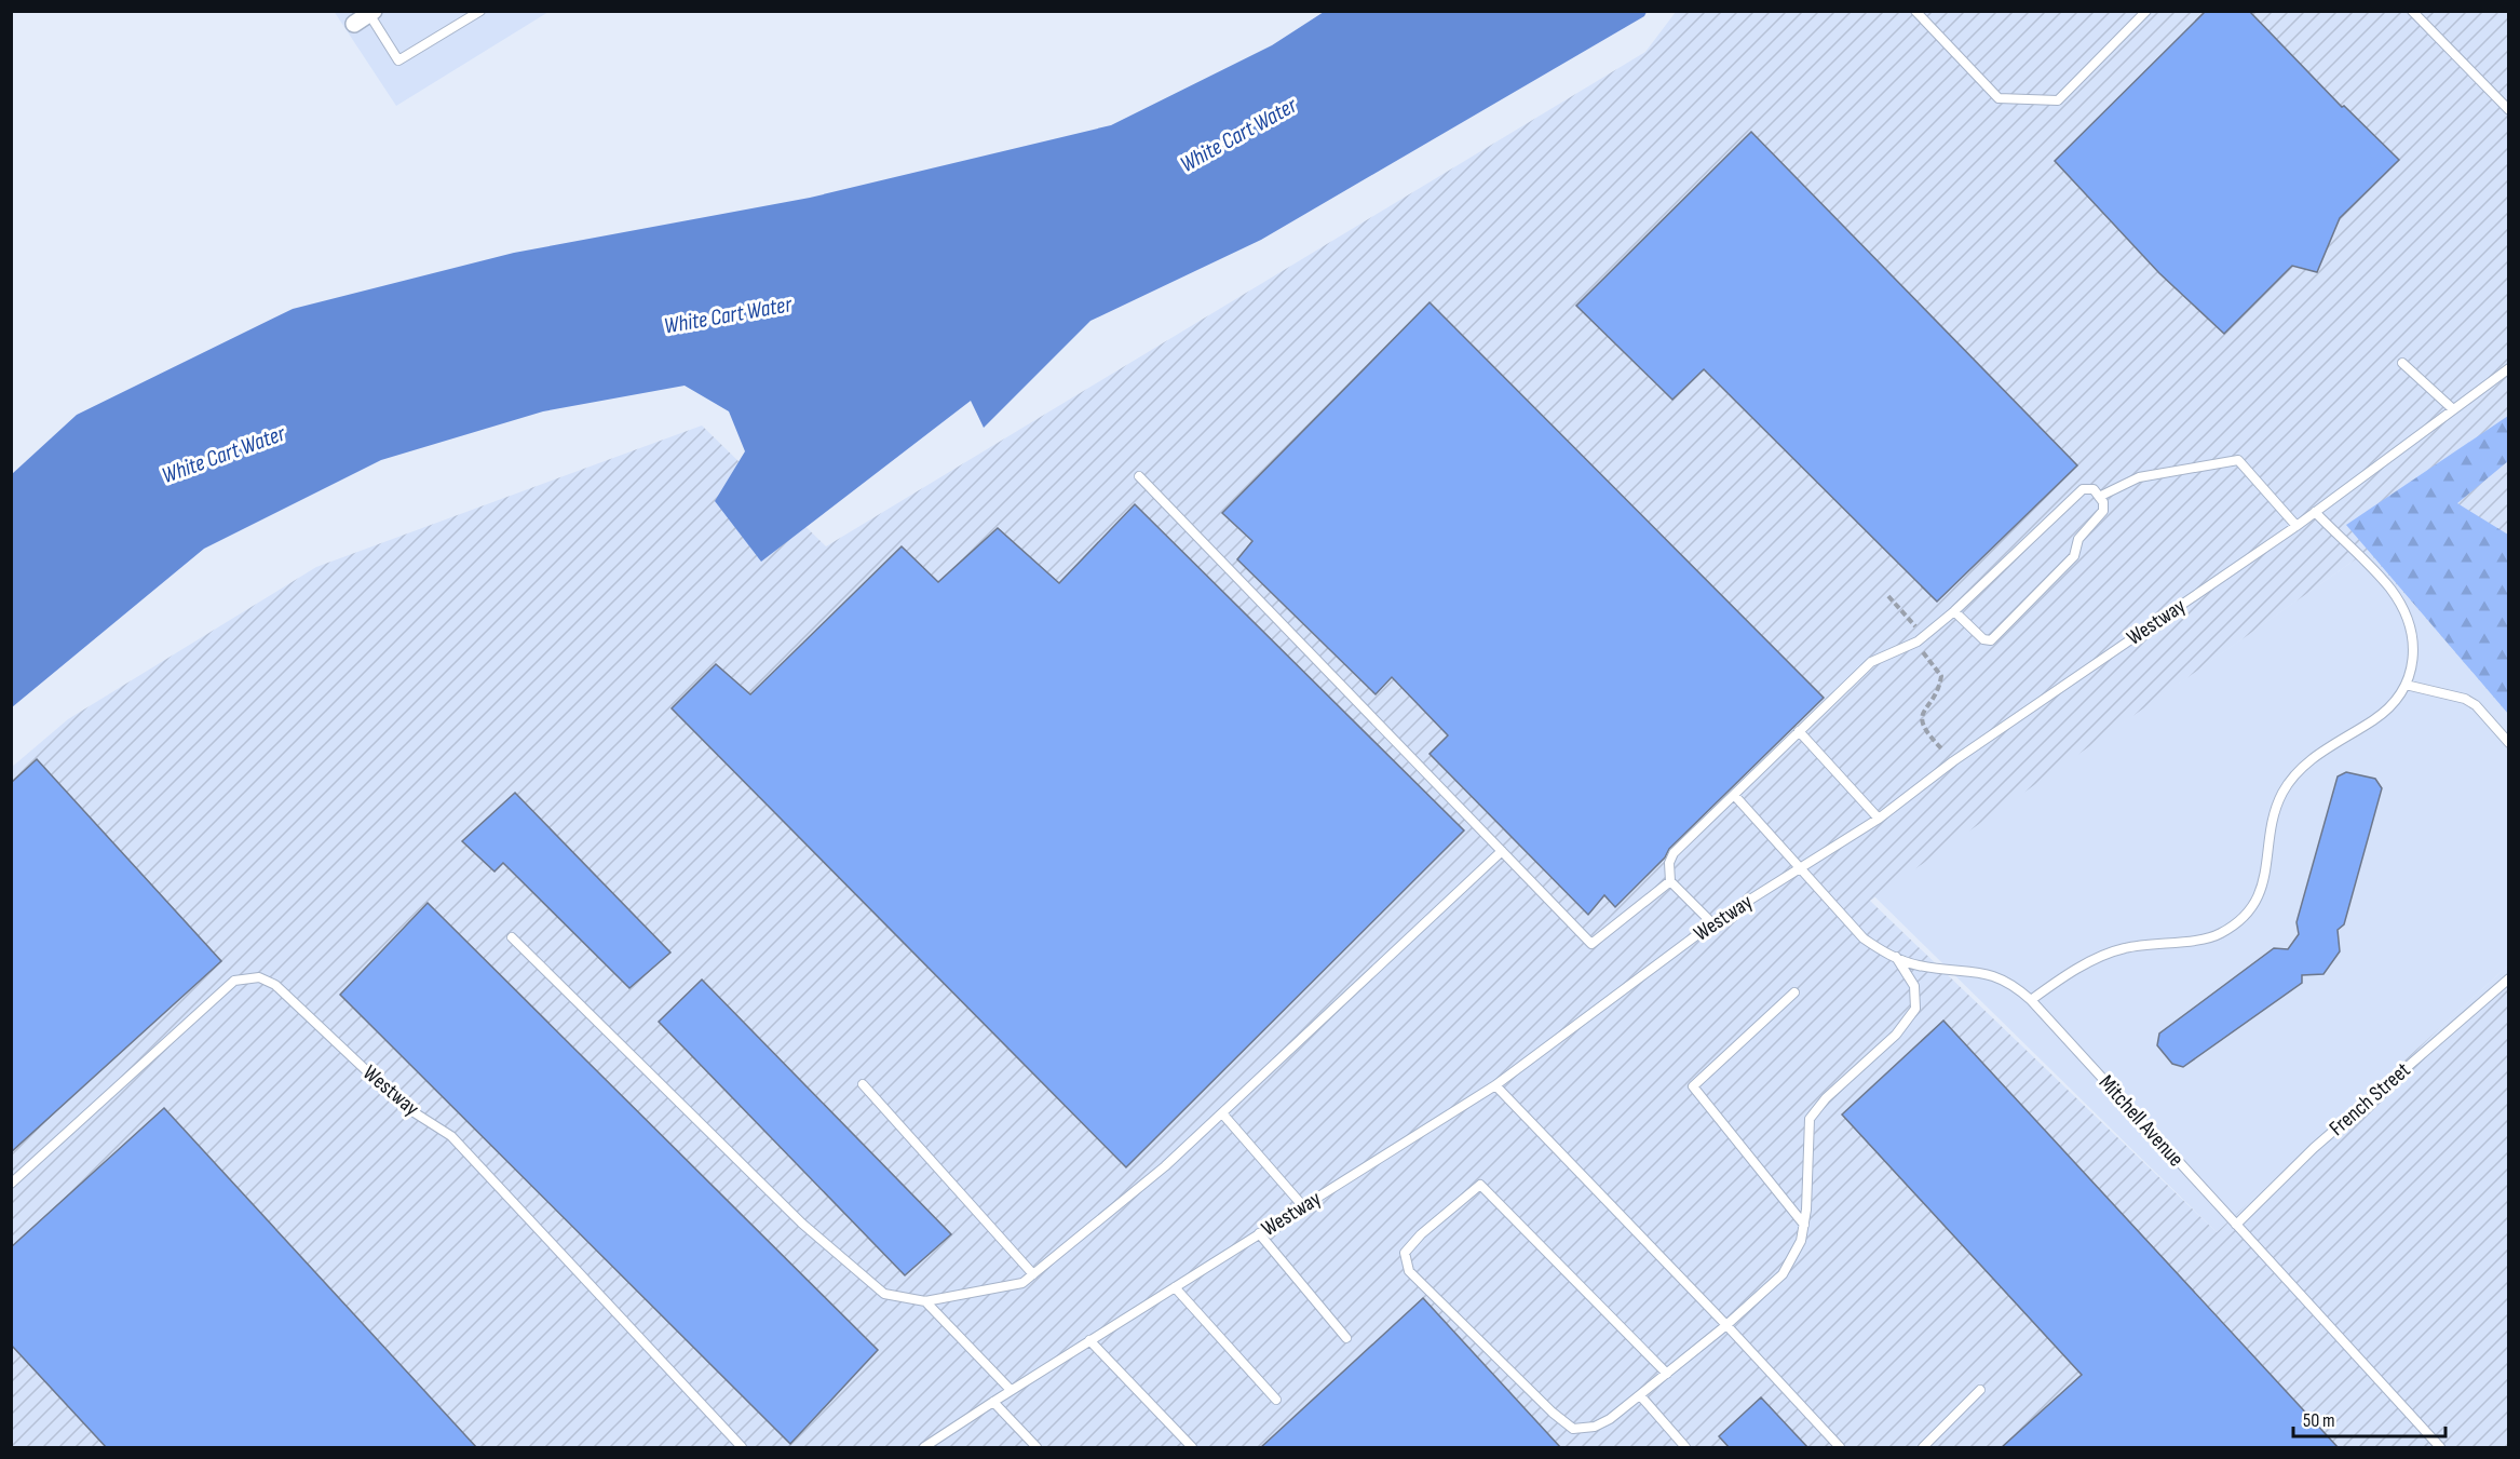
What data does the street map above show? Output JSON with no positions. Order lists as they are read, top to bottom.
{
  "streets": {
    "lane": ["Westway", "French Street", "Mitchell Avenue"]
  },
  "crossings": [
    ["Westway", "Mitchell Avenue"],
    ["French Street", "Mitchell Avenue"]
  ],
  "water": ["White Cart Water"],
  "scale_bar": "50 m"
}
